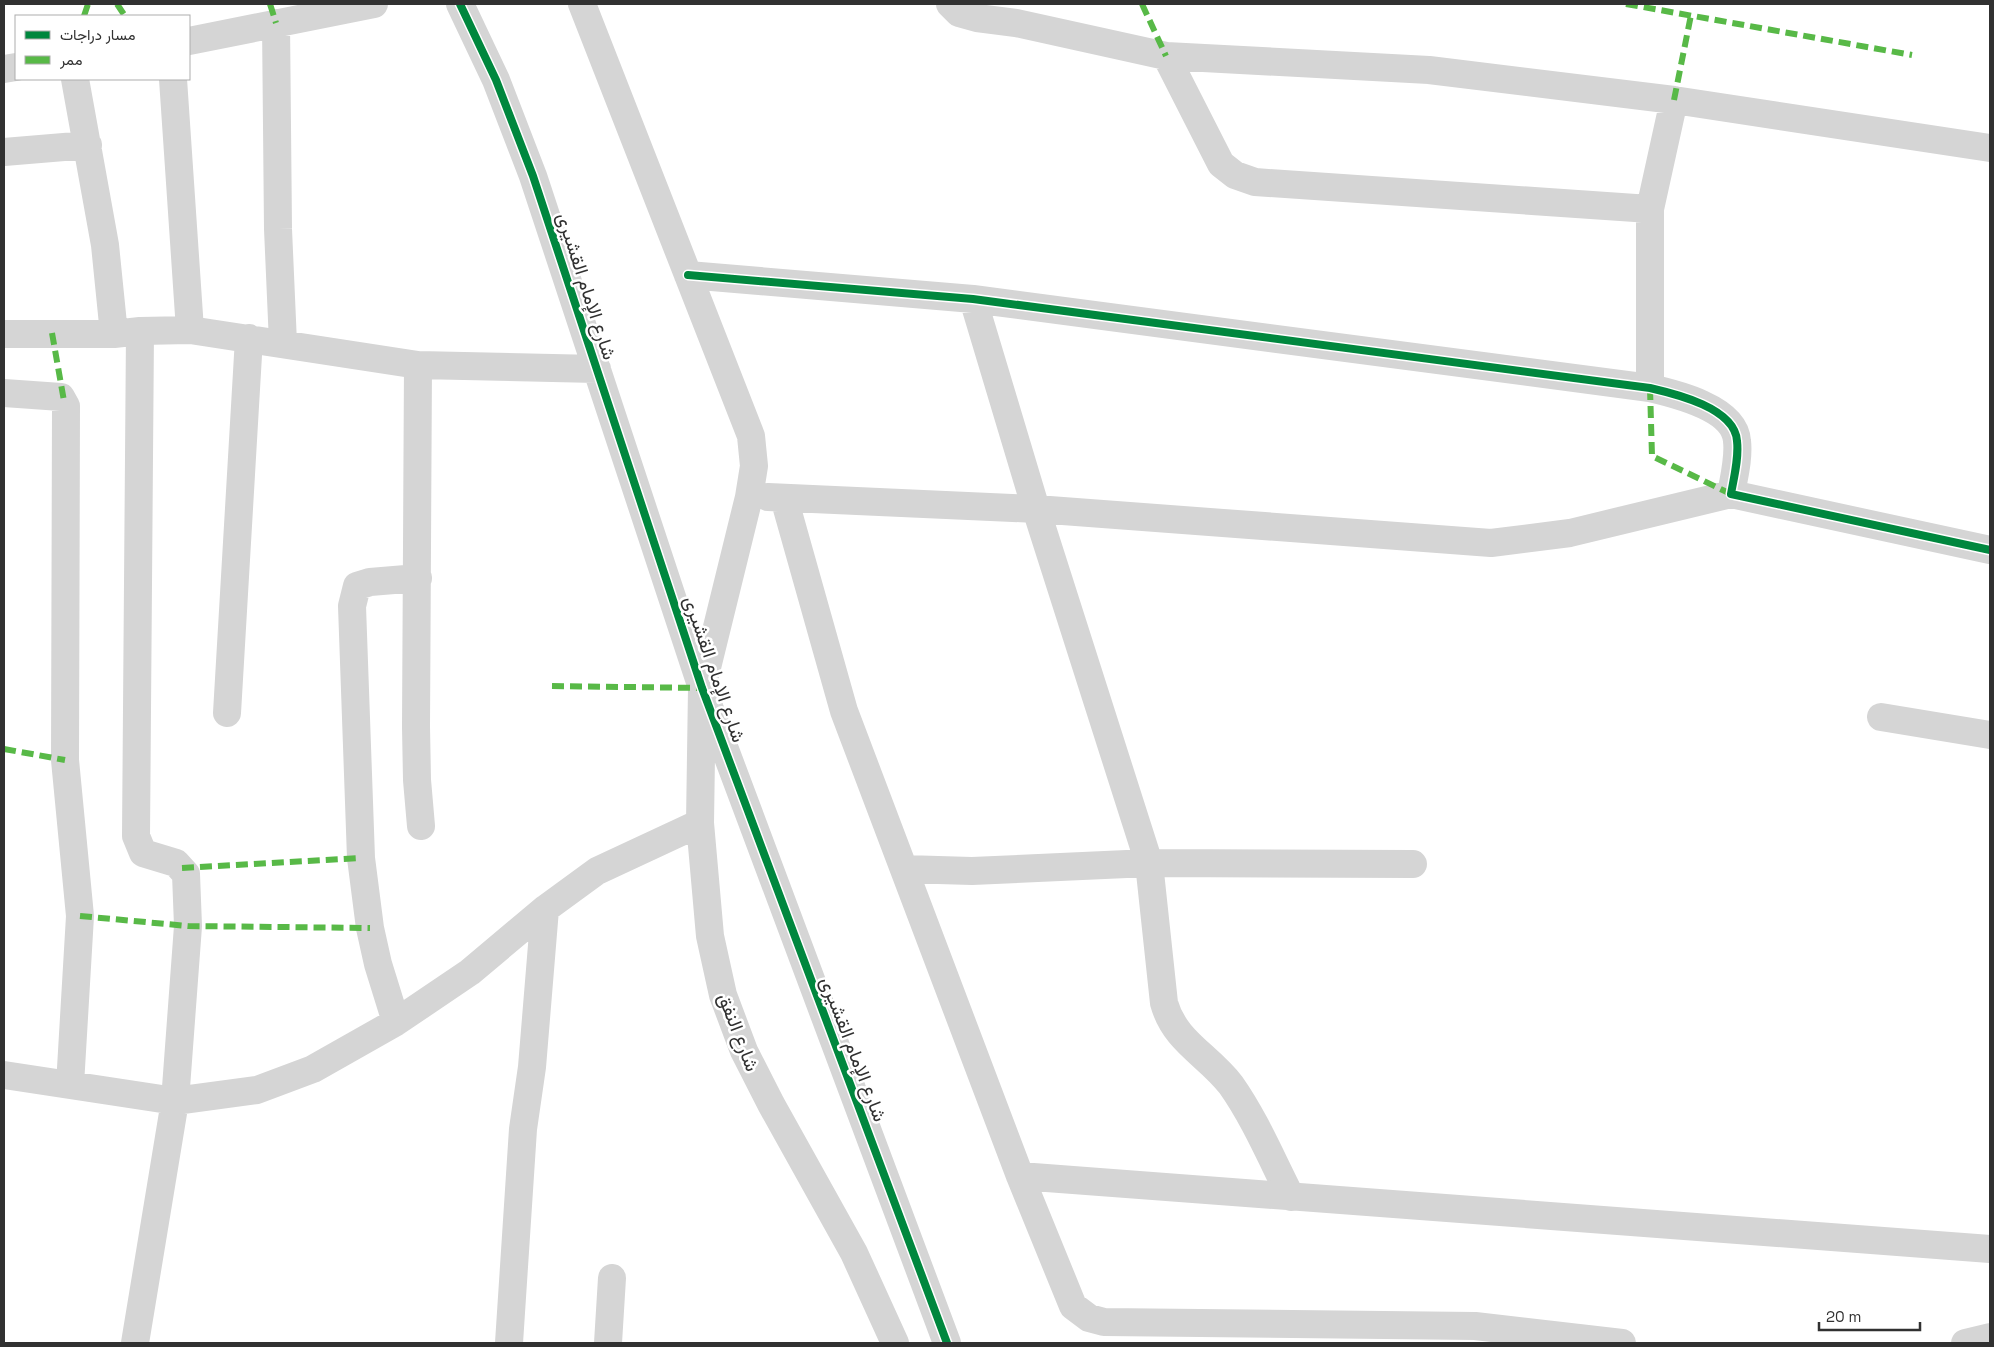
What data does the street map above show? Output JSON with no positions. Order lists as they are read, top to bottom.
{
  "streets": {
    "street": ["شارع الإمام القشيرى", "شارع النفق"]
  },
  "crossings": [
    ["شارع الإمام القشيرى", "شارع النفق"]
  ],
  "legend": ["مسار دراجات", "ممر"],
  "scale_bar": "20 m"
}
